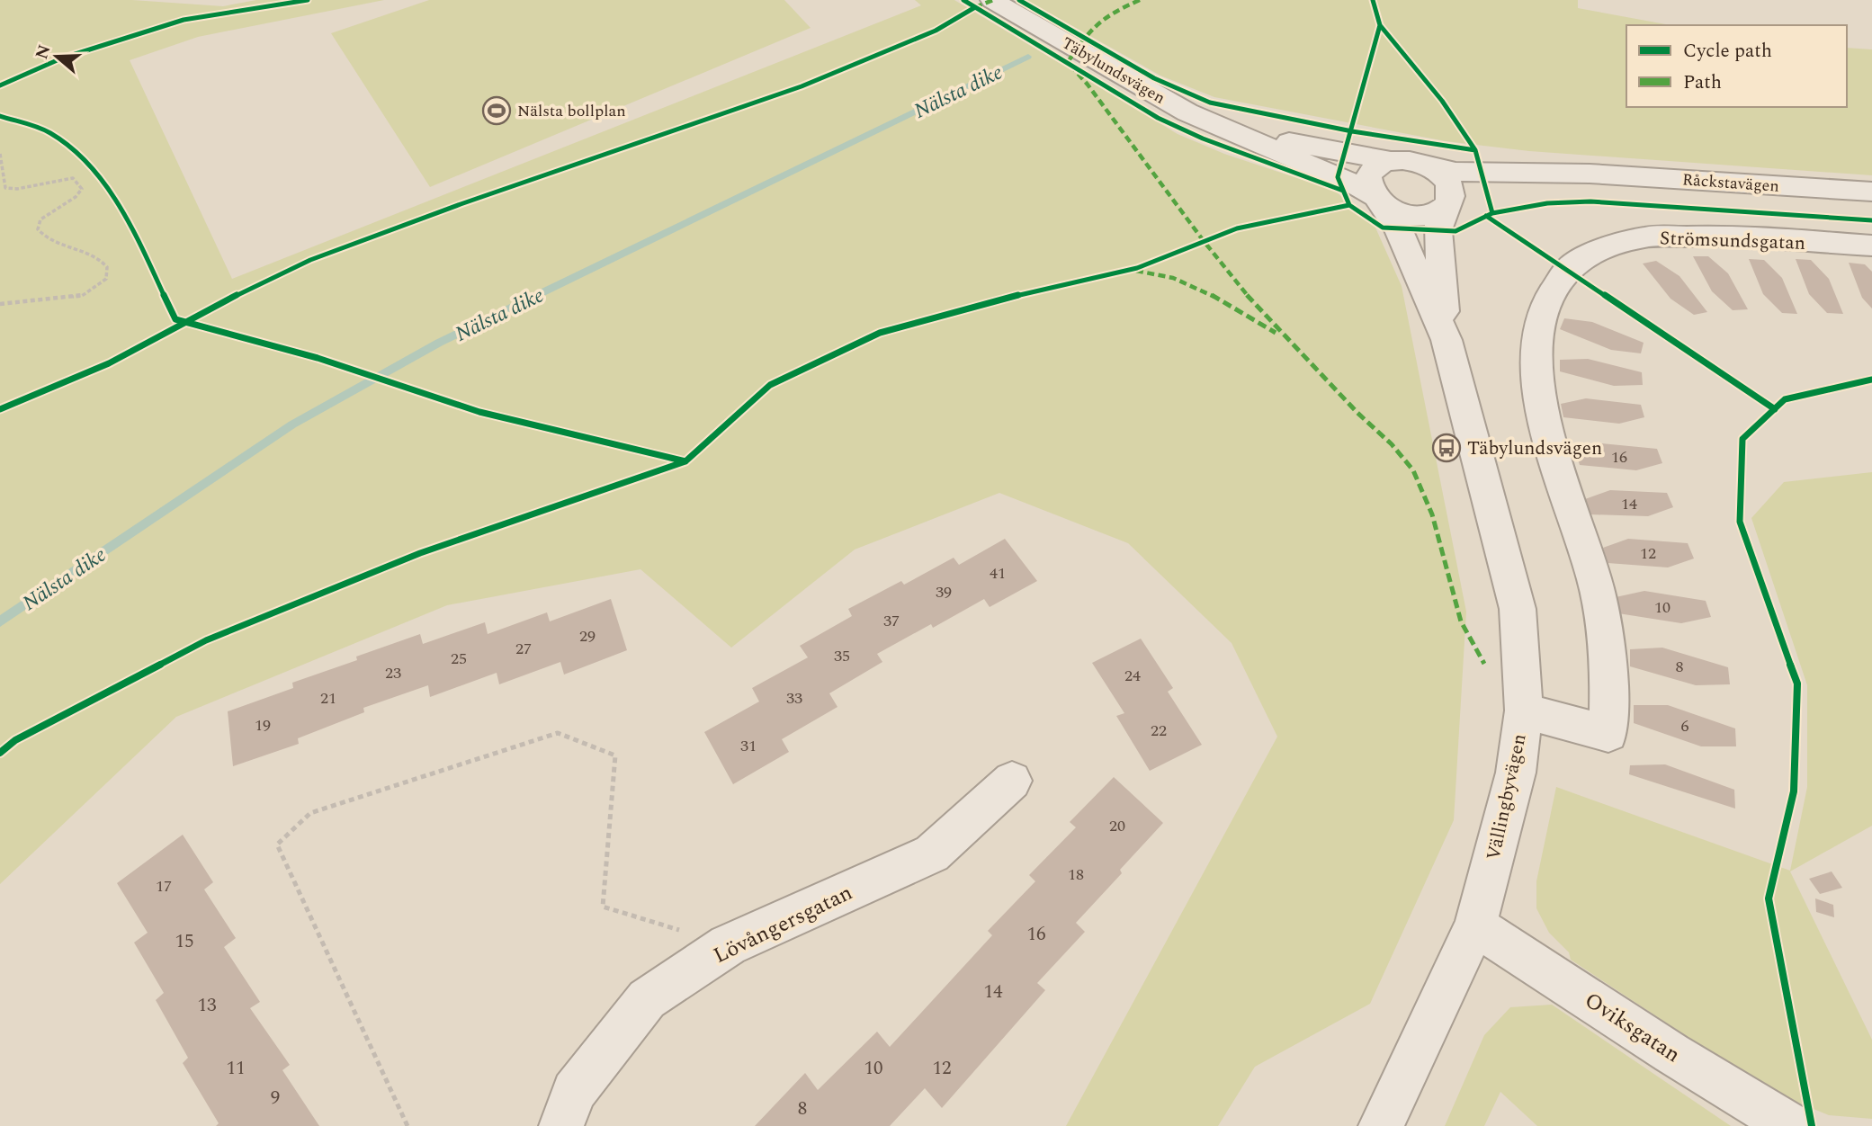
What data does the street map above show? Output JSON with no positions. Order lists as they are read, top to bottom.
{
  "streets": {
    "street": [
      "Täbylundsvägen",
      "Råckstavägen",
      "Strömsundsgatan",
      "Vällingbyvägen",
      "Lövångersgatan",
      "Oviksgatan"
    ]
  },
  "crossings": [
    ["Täbylundsvägen", "Råckstavägen"],
    ["Täbylundsvägen", "Vällingbyvägen"],
    ["Råckstavägen", "Vällingbyvägen"],
    ["Strömsundsgatan", "Vällingbyvägen"],
    ["Vällingbyvägen", "Oviksgatan"]
  ],
  "water": ["Nälsta dike"],
  "places": {
    "sports": ["Nälsta bollplan"],
    "bus stop": ["Täbylundsvägen"]
  },
  "house_numbers": [
    "16",
    "14",
    "12",
    "41",
    "39",
    "10",
    "37",
    "29",
    "27",
    "35",
    "25",
    "8",
    "23",
    "24",
    "21",
    "33",
    "19",
    "6",
    "22",
    "31",
    "20",
    "18",
    "17",
    "16",
    "15",
    "14",
    "13",
    "11",
    "10",
    "12",
    "9",
    "8"
  ],
  "legend": ["Cycle path", "Path"],
  "north": "left"
}
